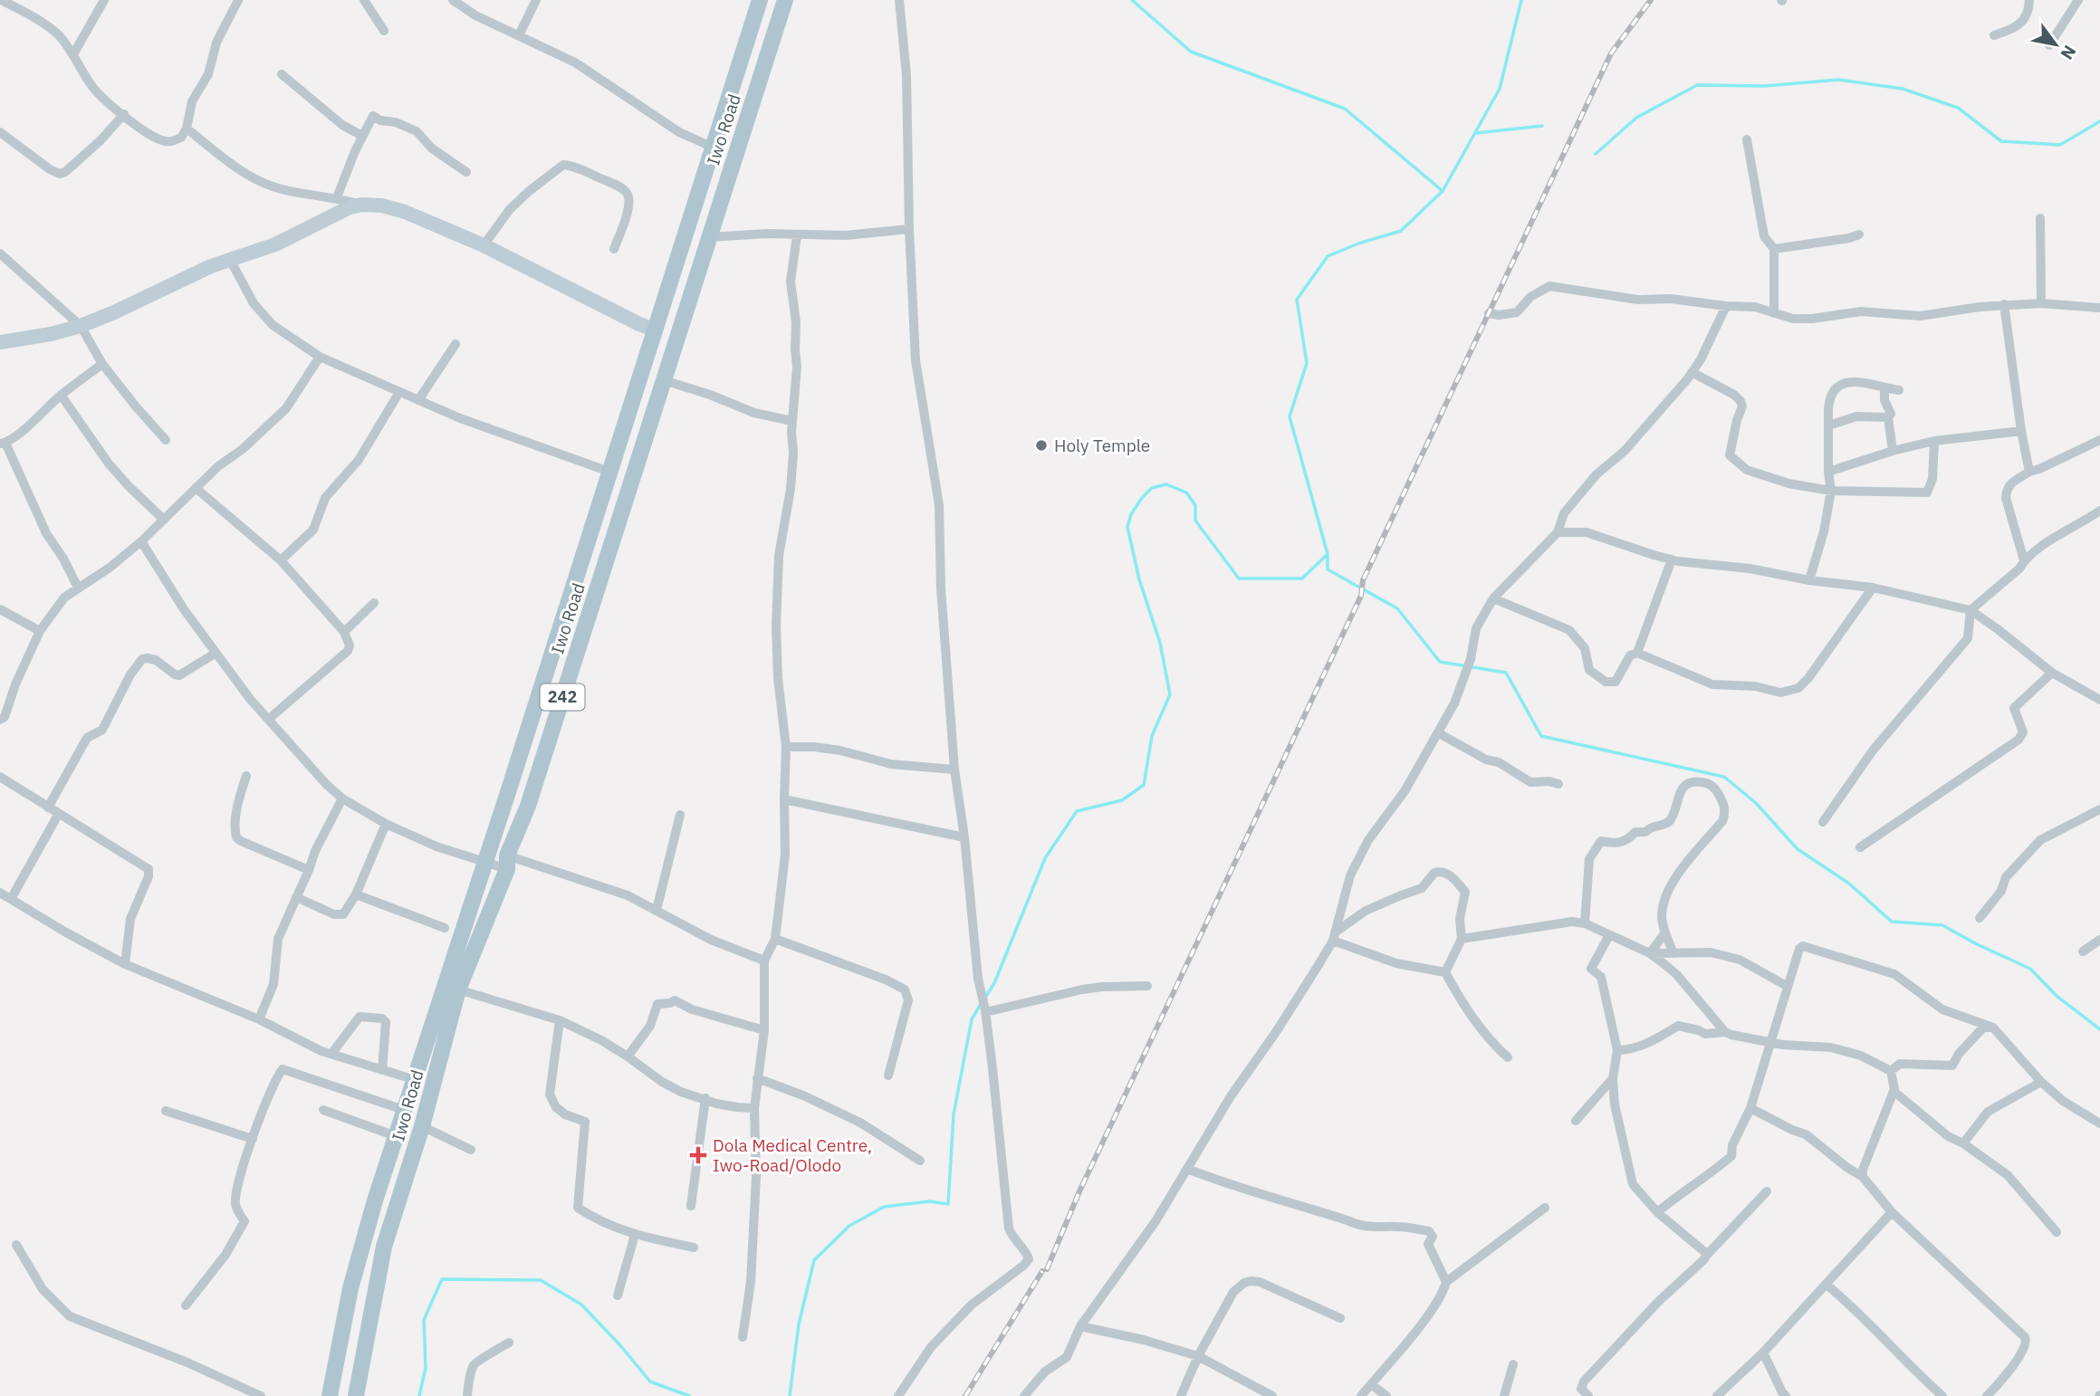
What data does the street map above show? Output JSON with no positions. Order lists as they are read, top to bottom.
{
  "streets": {
    "main road": ["Iwo Road", "242"]
  },
  "places": {
    "other": ["Holy Temple"],
    "health": ["Dola Medical Centre, Iwo-Road/Olodo"]
  },
  "north": "bottom right"
}
